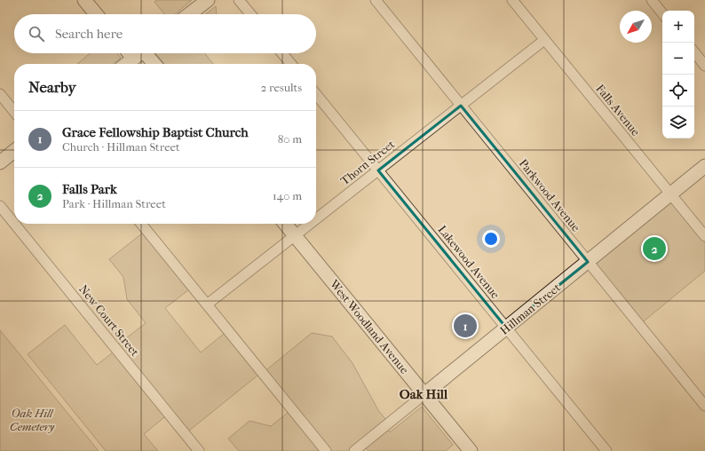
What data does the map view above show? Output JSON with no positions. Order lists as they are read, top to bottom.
{
  "streets": {
    "street": [
      "Falls Avenue",
      "Thorn Street",
      "Parkwood Avenue",
      "Lakewood Avenue",
      "Hillman Street",
      "New Court Street",
      "West Woodland Avenue"
    ]
  },
  "crossings": [
    ["Falls Avenue", "Thorn Street"],
    ["Falls Avenue", "Hillman Street"],
    ["Thorn Street", "Parkwood Avenue"],
    ["Thorn Street", "Lakewood Avenue"],
    ["Thorn Street", "West Woodland Avenue"],
    ["Parkwood Avenue", "Hillman Street"],
    ["Lakewood Avenue", "Hillman Street"],
    ["Hillman Street", "West Woodland Avenue"]
  ],
  "districts": ["Oak Hill"],
  "parks": ["Oak Hill Cemetery"],
  "north": "bottom left",
  "page": {
    "map_buttons": ["+", "−"],
    "search": "Search here",
    "heading": ["Nearby", "2 results"],
    "list": [
      {
        "mark": "1",
        "name": "Grace Fellowship Baptist Church",
        "note": "Church · Hillman Street",
        "value": "80 m"
      },
      {
        "mark": "2",
        "name": "Falls Park",
        "note": "Park · Hillman Street",
        "value": "140 m"
      }
    ],
    "pins": ["2", "1"]
  }
}
